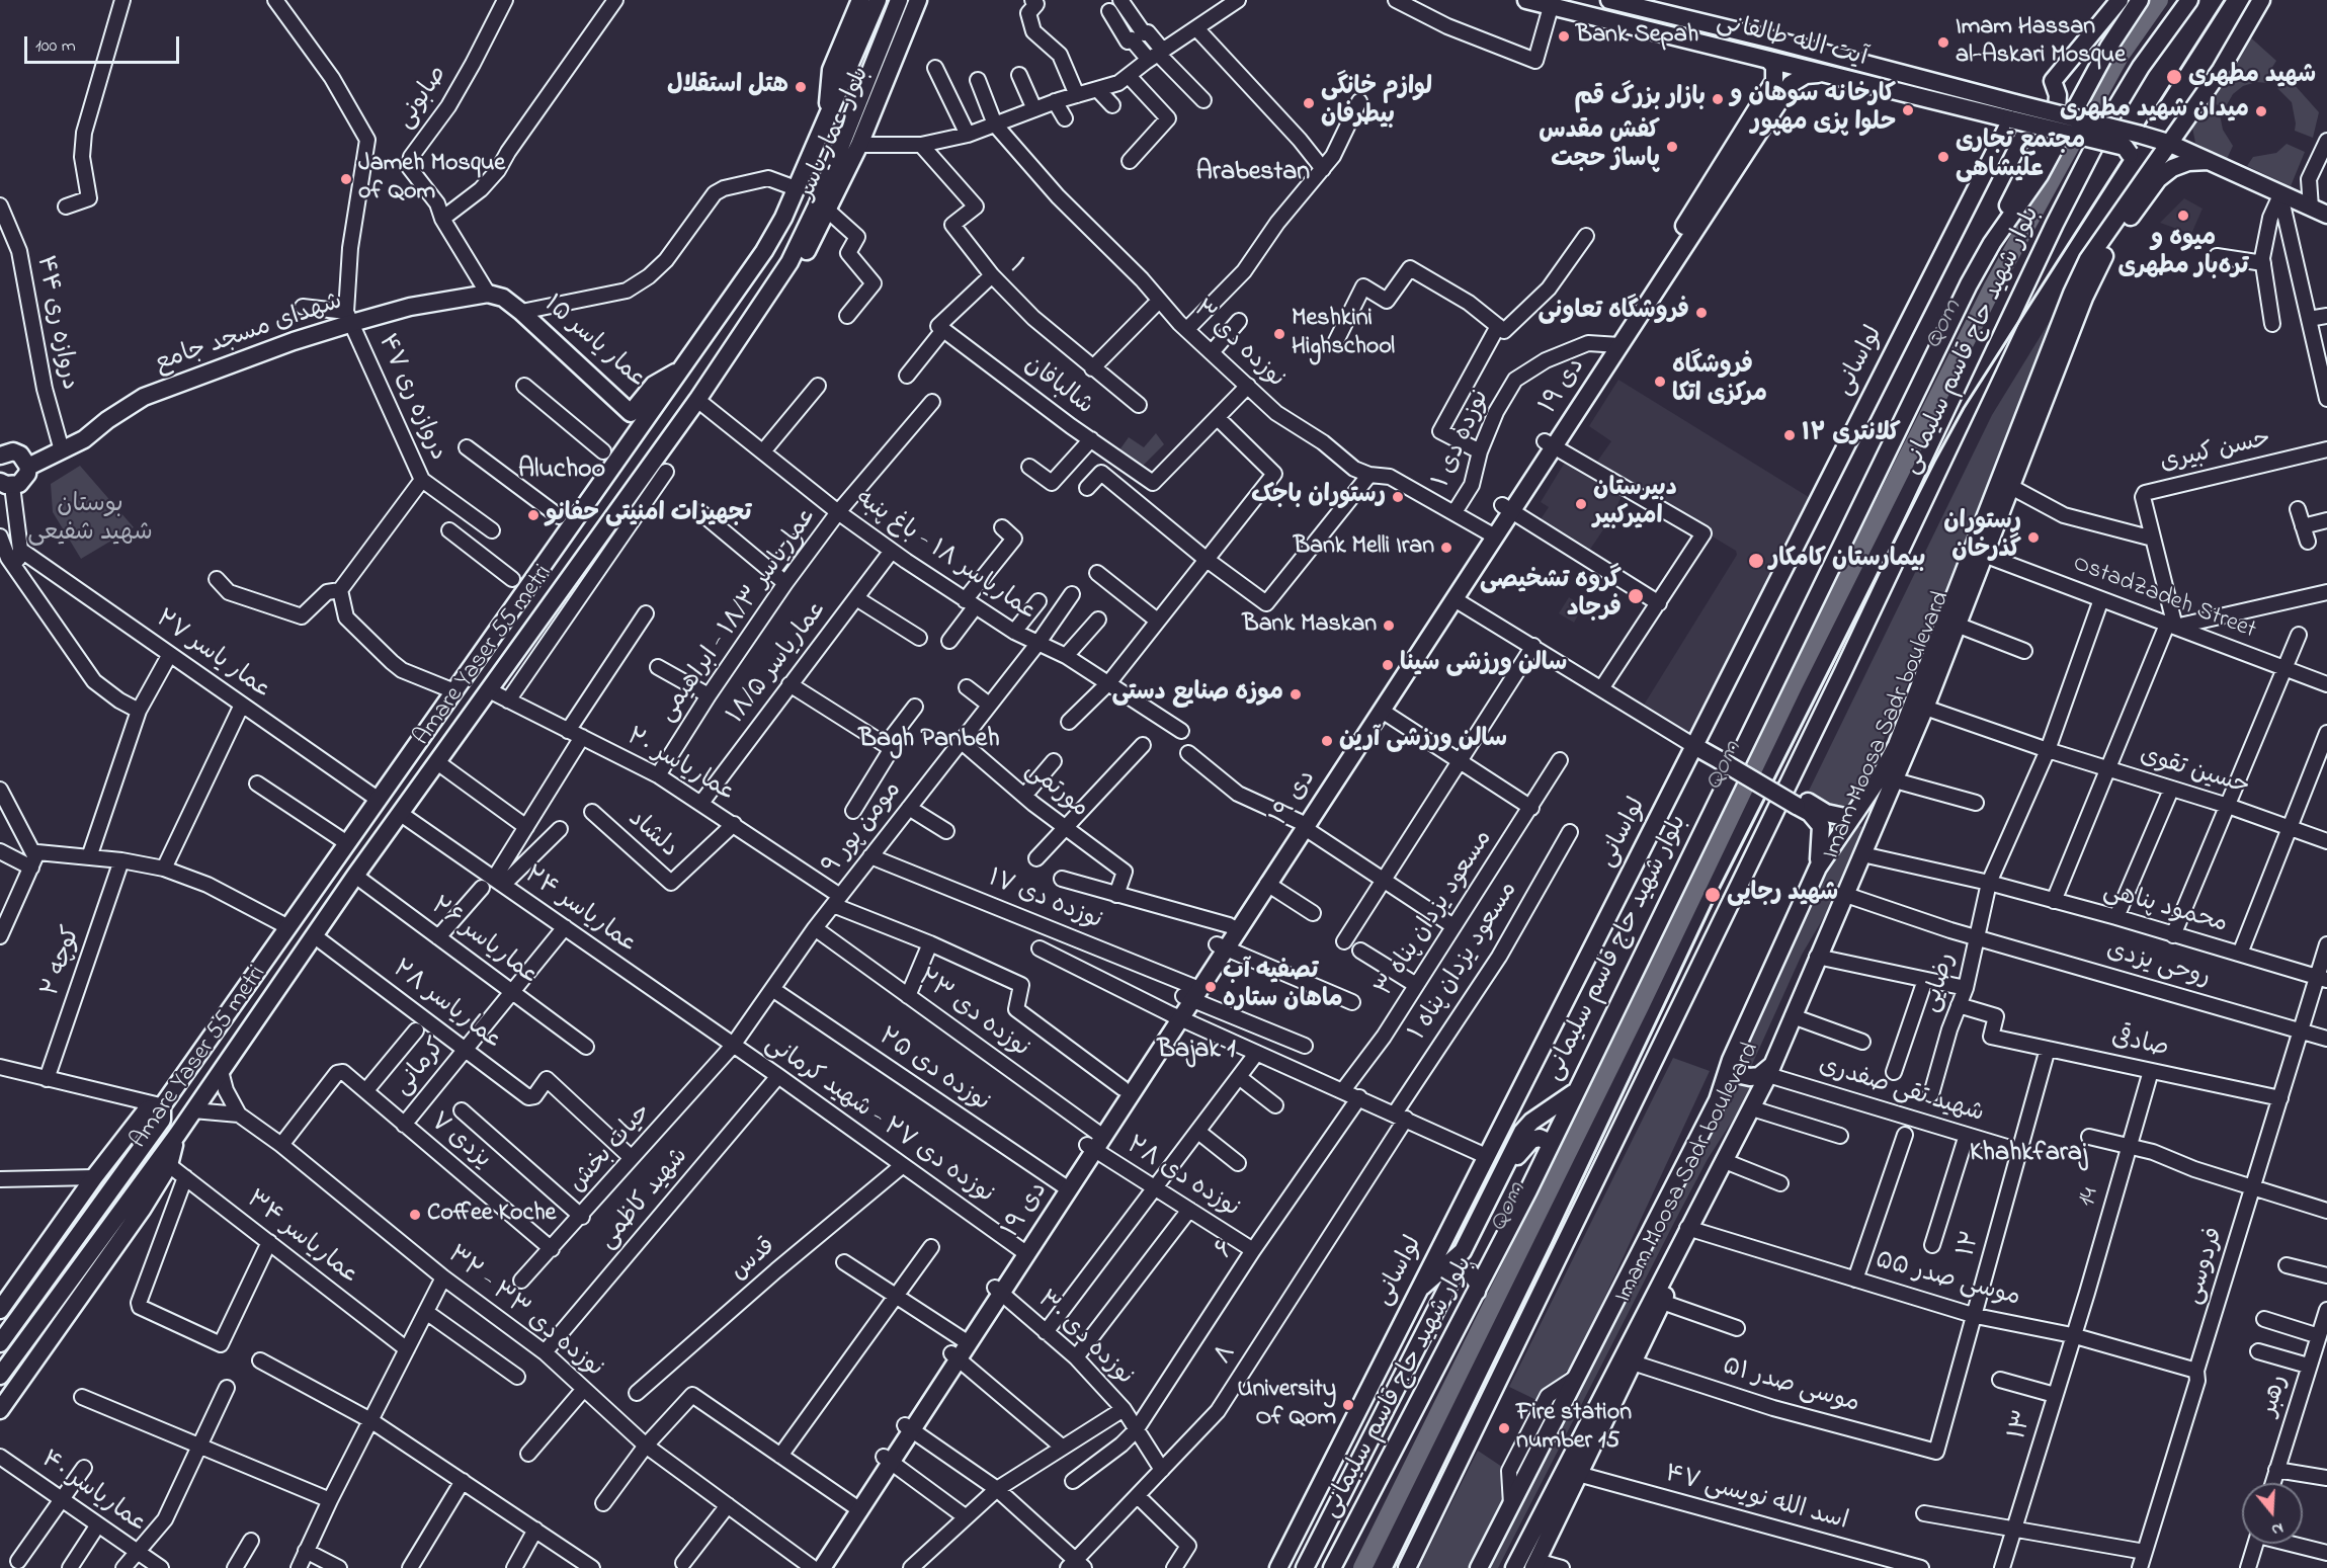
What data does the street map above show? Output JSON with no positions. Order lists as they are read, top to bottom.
{
  "streets": {
    "main road": [
      "آیت الله طالقانی",
      "بلوار عمار یاسر",
      "شهدای مسجد جامع",
      "بلوار شهید حاج قاسم سلیمانی",
      "عمار یاسر ۱۵",
      "لواسانی",
      "۱۹ دی",
      "Amare Yaser 55 metri",
      "Imam Moosa Sadr boulevard"
    ],
    "street": [
      "صابونی",
      "۱",
      "دروازه ری ۴۴",
      "نوزده دی ۳",
      "شالبافان",
      "دروازه ری ۴۷",
      "نوزده دی ۱",
      "حسن کبیری",
      "عماریاسر ۱۸ - باغ پنبه",
      "OstadZadeh Street",
      "عماریاسر ۱۸/۳ - ابراهیمی",
      "عمار یاسر ۲۷",
      "عماریاسر ۱۸/۵",
      "عماریاسر ۲۰",
      "حسین تقوی",
      "مورتمی",
      "مومن پور ۹",
      "دلشاد",
      "نوزده دی ۱۷",
      "محمود پناهی",
      "عماریاسر ۲۴",
      "۳ مسعود یزدان پناه",
      "عماریاسر ۲۶",
      "کوچه ۲",
      "۱ مسعود یزدان پناه",
      "روحی یزدی",
      "رضایی",
      "عماریاسر ۲۸",
      "نوزده دی ۲۳",
      "صادقی",
      "کرمانی",
      "نوزده دی ۲۵",
      "شهید تقی صفدری",
      "نوزده دی ۲۷ - شهید کرمانی",
      "یزدی ۷",
      "حیات بخش",
      "نوزده دی ۲۸",
      "14",
      "شهید کاظمی",
      "عماریاسر ۳۴",
      "۱۲",
      "۶",
      "قدس",
      "فردوسی",
      "موسی صدر ۵۵",
      "۳۲ - نوزده دی ۳۳",
      "نوزده دی ۳۰",
      "۸",
      "موسی صدر ۵۱",
      "رهبر",
      "۱۳",
      "عماریاسر ۴۰",
      "۴۷ اسد الله نویسی"
    ]
  },
  "crossings": [
    ["آیت الله طالقانی", "لواسانی"],
    ["آیت الله طالقانی", "۱۹ دی"],
    ["صابونی", "شهدای مسجد جامع"],
    ["صابونی", "عمار یاسر ۱۵"],
    ["بلوار عمار یاسر", "Amare Yaser 55 metri"],
    ["دروازه ری ۴۴", "شهدای مسجد جامع"],
    ["شهدای مسجد جامع", "عمار یاسر ۱۵"],
    ["شهدای مسجد جامع", "دروازه ری ۴۷"],
    ["بلوار شهید حاج قاسم سلیمانی", "لواسانی"],
    ["عمار یاسر ۱۵", "Amare Yaser 55 metri"],
    ["نوزده دی ۳", "۱۹ دی"],
    ["نوزده دی ۳", "نوزده دی ۱"],
    ["۱۹ دی", "نوزده دی ۱"],
    ["۱۹ دی", "عماریاسر ۲۰"],
    ["۱۹ دی", "نوزده دی ۱۷"],
    ["۱۹ دی", "نوزده دی ۲۳"],
    ["۱۹ دی", "نوزده دی ۲۵"],
    ["۱۹ دی", "نوزده دی ۲۷ - شهید کرمانی"],
    ["۱۹ دی", "نوزده دی ۲۸"],
    ["۱۹ دی", "۳۲ - نوزده دی ۳۳"],
    ["۱۹ دی", "نوزده دی ۳۰"],
    ["حسن کبیری", "OstadZadeh Street"],
    ["عماریاسر ۱۸ - باغ پنبه", "عماریاسر ۱۸/۳ - ابراهیمی"],
    ["عماریاسر ۱۸ - باغ پنبه", "Amare Yaser 55 metri"],
    ["عماریاسر ۱۸ - باغ پنبه", "عماریاسر ۱۸/۵"],
    ["عماریاسر ۱۸ - باغ پنبه", "مومن پور ۹"],
    ["OstadZadeh Street", "Imam Moosa Sadr boulevard"],
    ["OstadZadeh Street", "رضایی"],
    ["عماریاسر ۱۸/۳ - ابراهیمی", "عماریاسر ۲۰"],
    ["عمار یاسر ۲۷", "Amare Yaser 55 metri"],
    ["Amare Yaser 55 metri", "عماریاسر ۲۰"],
    ["Amare Yaser 55 metri", "عماریاسر ۲۴"],
    ["Amare Yaser 55 metri", "عماریاسر ۲۶"],
    ["Amare Yaser 55 metri", "عماریاسر ۲۸"],
    ["عماریاسر ۱۸/۵", "عماریاسر ۲۰"],
    ["Imam Moosa Sadr boulevard", "حسین تقوی"],
    ["Imam Moosa Sadr boulevard", "محمود پناهی"],
    ["Imam Moosa Sadr boulevard", "روحی یزدی"],
    ["Imam Moosa Sadr boulevard", "شهید تقی صفدری"],
    ["Imam Moosa Sadr boulevard", "موسی صدر ۵۵"],
    ["عماریاسر ۲۰", "مومن پور ۹"],
    ["عماریاسر ۲۰", "دلشاد"],
    ["حسین تقوی", "رضایی"],
    ["مورتمی", "مومن پور ۹"],
    ["مومن پور ۹", "نوزده دی ۱۷"],
    ["مومن پور ۹", "عماریاسر ۲۴"],
    ["مومن پور ۹", "نوزده دی ۲۳"],
    ["مومن پور ۹", "نوزده دی ۲۵"],
    ["مومن پور ۹", "نوزده دی ۲۷ - شهید کرمانی"],
    ["مومن پور ۹", "حیات بخش"],
    ["محمود پناهی", "رضایی"],
    ["محمود پناهی", "فردوسی"],
    ["عماریاسر ۲۴", "کرمانی"],
    ["عماریاسر ۲۴", "نوزده دی ۲۷ - شهید کرمانی"],
    ["عماریاسر ۲۴", "حیات بخش"],
    ["عماریاسر ۲۶", "کرمانی"],
    ["۱ مسعود یزدان پناه", "۸"],
    ["روحی یزدی", "رضایی"],
    ["روحی یزدی", "فردوسی"],
    ["رضایی", "صادقی"],
    ["عماریاسر ۲۸", "کرمانی"],
    ["عماریاسر ۲۸", "حیات بخش"],
    ["نوزده دی ۲۳", "نوزده دی ۲۸"],
    ["صادقی", "14"],
    ["صادقی", "۱۲"],
    ["صادقی", "فردوسی"],
    ["کرمانی", "یزدی ۷"],
    ["شهید تقی صفدری", "۱۲"],
    ["نوزده دی ۲۷ - شهید کرمانی", "حیات بخش"],
    ["نوزده دی ۲۷ - شهید کرمانی", "شهید کاظمی"],
    ["نوزده دی ۲۷ - شهید کرمانی", "قدس"],
    ["یزدی ۷", "حیات بخش"],
    ["یزدی ۷", "۳۲ - نوزده دی ۳۳"],
    ["نوزده دی ۲۸", "۶"],
    ["14", "موسی صدر ۵۵"],
    ["14", "۱۳"],
    ["شهید کاظمی", "۳۲ - نوزده دی ۳۳"],
    ["۱۲", "موسی صدر ۵۵"],
    ["۱۲", "موسی صدر ۵۱"],
    ["۶", "نوزده دی ۳۰"],
    ["فردوسی", "موسی صدر ۵۵"],
    ["موسی صدر ۵۵", "۱۳"],
    ["نوزده دی ۳۰", "۸"]
  ],
  "districts": [
    "Arabestan",
    "Aluchoo",
    "Bagh Panbeh",
    "Bajak 1",
    "Khahkfaraj"
  ],
  "water": ["Qom"],
  "parks": ["بوستان شهید شفیعی"],
  "places": [
    "Bank Sepah",
    "Imam Hassan al-Askari Mosque",
    "شهید مطهری",
    "هتل استقلال",
    "بازار بزرگ قم",
    "لوازم خانگی بیطرفان",
    "کارخانه سوهان و حلوا پزی مهپور",
    "میدان شهید مطهری",
    "کفش مقدس پاساژ حجت",
    "مجتمع تجاری علیشاهی",
    "Jameh Mosque of Qom",
    "میوه و تره‌بار مطهری",
    "فروشگاه تعاونی",
    "Meshkini Highschool",
    "فروشگاه مرکزی اتکا",
    "کلانتری ۱۲",
    "رستوران باجک",
    "دبیرستان امیرکبیر",
    "تجهیزات امنیتی حفانو",
    "رستوران گذرخان",
    "Bank Melli Iran",
    "بیمارستان کامکار",
    "گروه تشخیصی فرجاد",
    "Bank Maskan",
    "سالن ورزشی سینا",
    "موزه صنایع دستی",
    "سالن ورزشی آرین",
    "شهید رجایی",
    "تصفیه آب ماهان ستاره",
    "Coffee Koche",
    "University Of Qom",
    "Fire station number 15"
  ],
  "scale_bar": "100 m",
  "north": "bottom"
}
